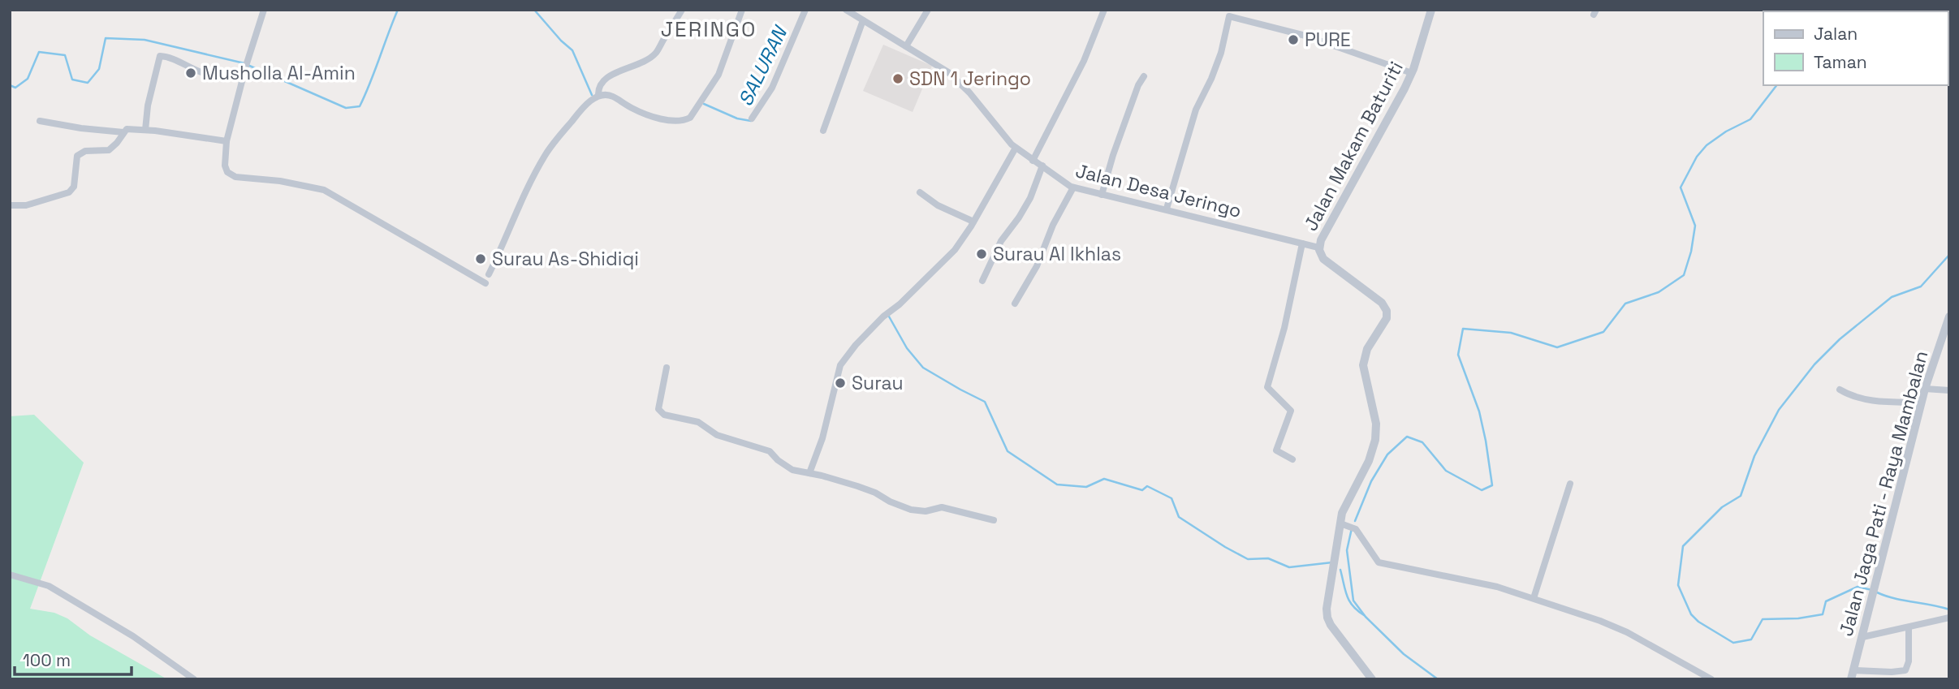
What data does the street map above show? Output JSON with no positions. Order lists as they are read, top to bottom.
{
  "streets": {
    "street": ["Jalan Makam Baturiti", "Jalan Desa Jeringo", "Jalan Jaga Pati - Raya Mambalan"]
  },
  "crossings": [
    ["Jalan Makam Baturiti", "Jalan Desa Jeringo"]
  ],
  "districts": ["JERINGO"],
  "water": ["SALURAN"],
  "places": [
    "PURE",
    "Musholla Al-Amin",
    "SDN 1 Jeringo",
    "Surau Al Ikhlas",
    "Surau As-Shidiqi",
    "Surau"
  ],
  "legend": ["Jalan", "Taman"],
  "scale_bar": "100 m"
}
